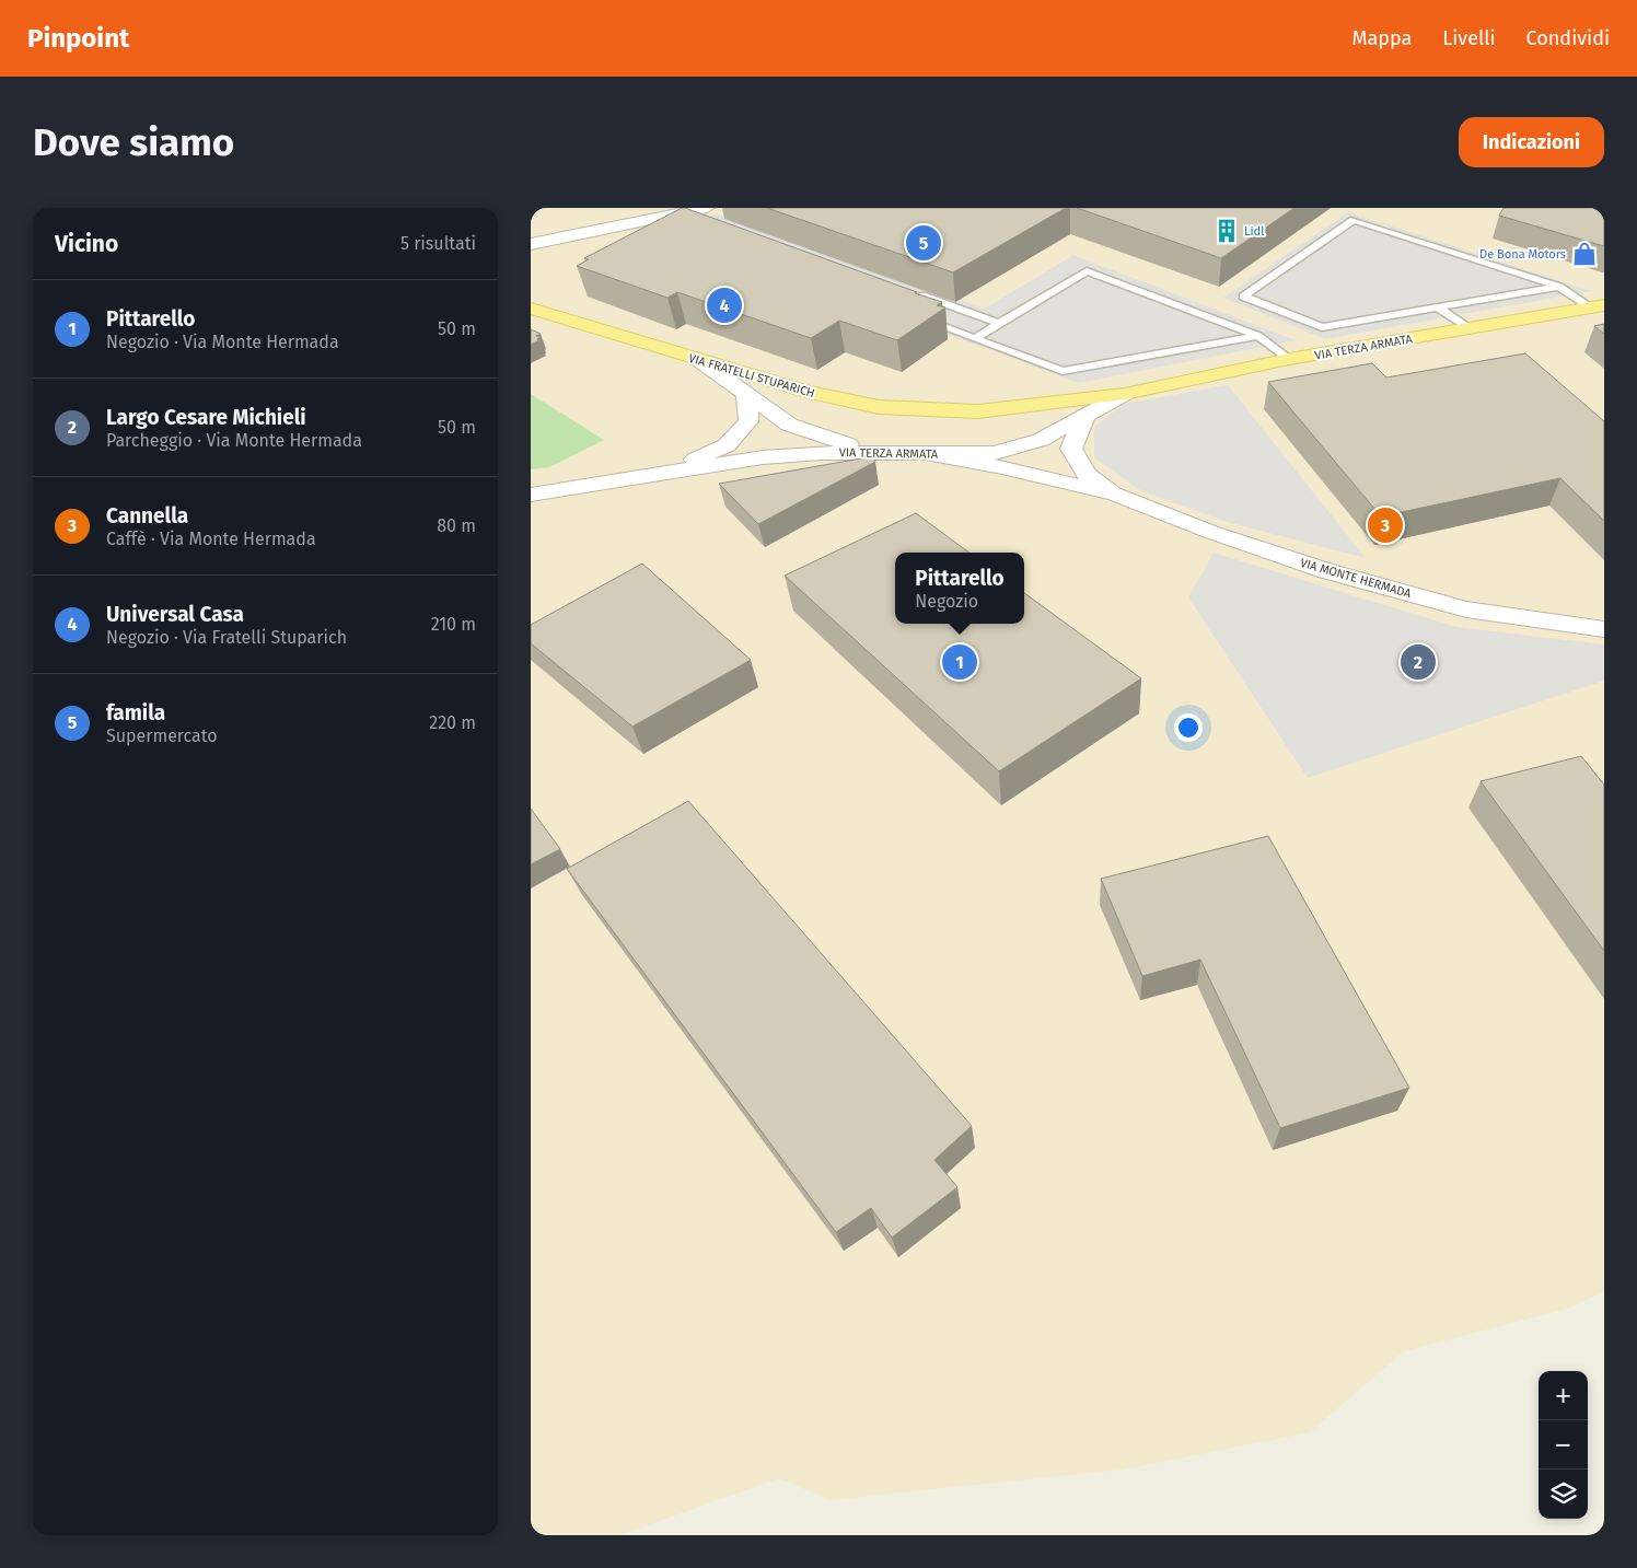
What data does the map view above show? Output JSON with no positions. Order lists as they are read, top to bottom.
{
  "streets": {
    "main road": ["VIA TERZA ARMATA", "VIA FRATELLI STUPARICH"],
    "street": ["VIA MONTE HERMADA"]
  },
  "crossings": [
    ["VIA TERZA ARMATA", "VIA FRATELLI STUPARICH"],
    ["VIA TERZA ARMATA", "VIA MONTE HERMADA"]
  ],
  "places": {
    "building": ["Lidl"],
    "shop": ["De Bona Motors"]
  },
  "page": {
    "header": "Pinpoint",
    "nav": ["Mappa", "Livelli", "Condividi"],
    "buttons": "Indicazioni",
    "title": "Dove siamo",
    "heading": ["Vicino", "5 risultati"],
    "pins": [
      "5",
      "4",
      "3",
      "1",
      "2"
    ],
    "list": [
      {
        "mark": "1",
        "name": "Pittarello",
        "note": "Negozio · Via Monte Hermada",
        "value": "50 m"
      },
      {
        "mark": "2",
        "name": "Largo Cesare Michieli",
        "note": "Parcheggio · Via Monte Hermada",
        "value": "50 m"
      },
      {
        "mark": "3",
        "name": "Cannella",
        "note": "Caffè · Via Monte Hermada",
        "value": "80 m"
      },
      {
        "mark": "4",
        "name": "Universal Casa",
        "note": "Negozio · Via Fratelli Stuparich",
        "value": "210 m"
      },
      {
        "mark": "5",
        "name": "famila",
        "note": "Supermercato",
        "value": "220 m"
      }
    ],
    "popup": ["Pittarello", "Negozio"],
    "map_buttons": ["+", "−"]
  }
}
